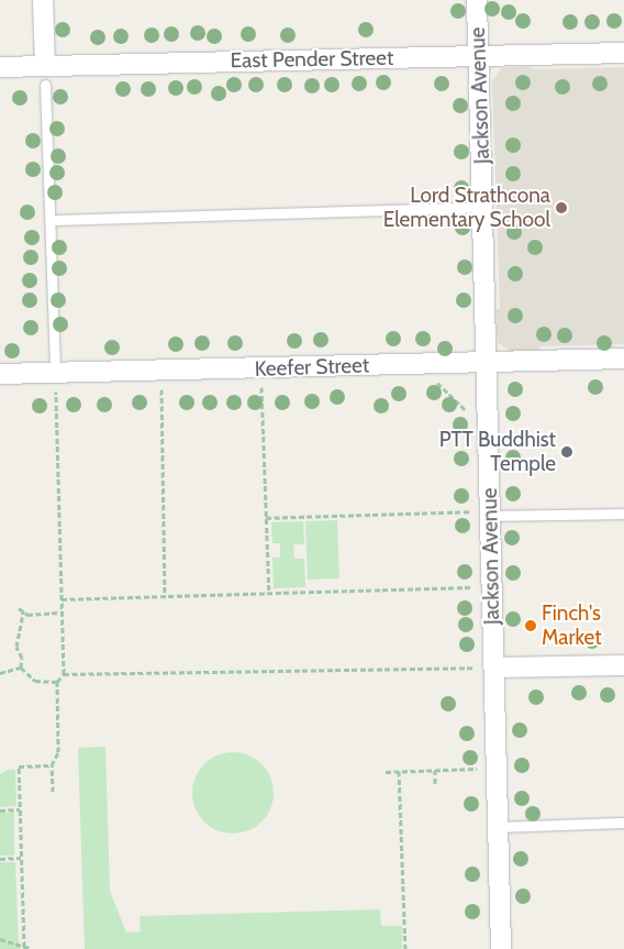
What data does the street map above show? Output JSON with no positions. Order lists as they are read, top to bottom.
{
  "streets": {
    "street": ["East Pender Street", "Jackson Avenue", "Keefer Street"]
  },
  "crossings": [
    ["East Pender Street", "Jackson Avenue"],
    ["Jackson Avenue", "Keefer Street"]
  ],
  "places": ["Lord Strathcona Elementary School", "PTT Buddhist Temple", "Finch's Market"]
}
